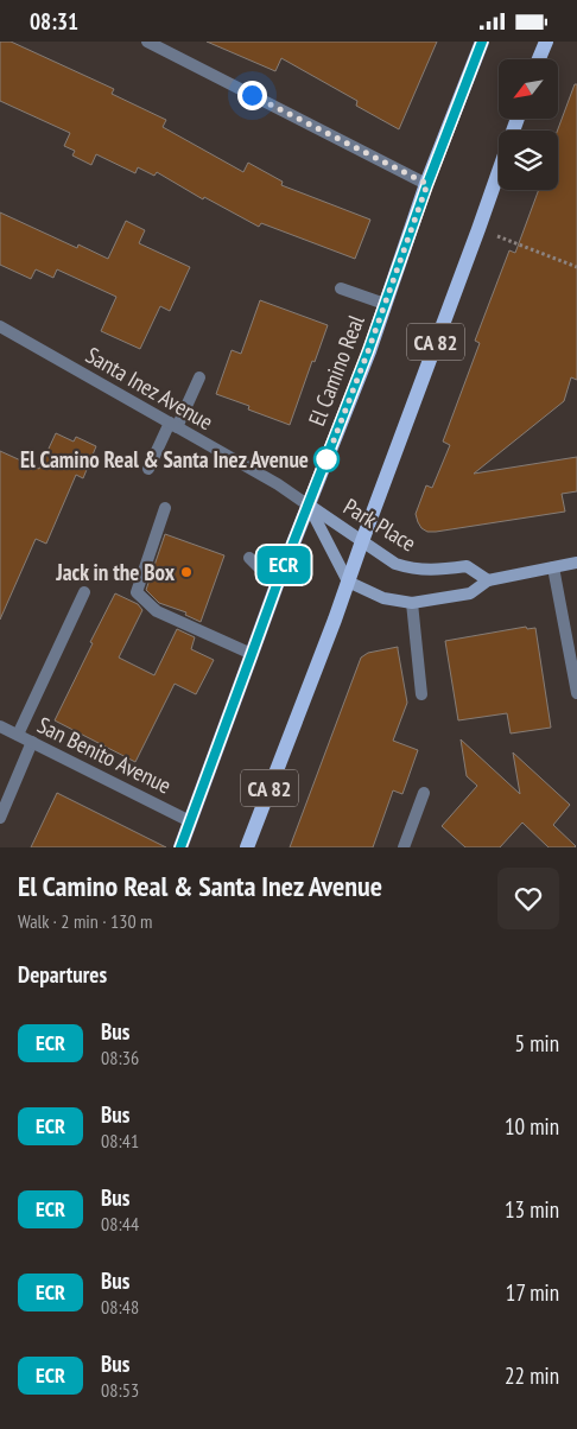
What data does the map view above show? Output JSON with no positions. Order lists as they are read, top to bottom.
{
  "streets": {
    "main road": ["CA 82", "El Camino Real", "Park Place"],
    "street": ["Santa Inez Avenue", "San Benito Avenue"]
  },
  "crossings": [
    ["CA 82", "Park Place"],
    ["El Camino Real", "Santa Inez Avenue"],
    ["El Camino Real", "Park Place"],
    ["El Camino Real", "San Benito Avenue"],
    ["Santa Inez Avenue", "Park Place"]
  ],
  "places": ["El Camino Real & Santa Inez Avenue", "Jack in the Box"],
  "lines": ["bus line ECR"],
  "north": "bottom left",
  "page": {
    "status": "08:31",
    "on_map": "ECR",
    "heading": [
      ["El Camino Real & Santa Inez Avenue", "Walk · 2 min · 130 m"],
      "Departures"
    ],
    "list": [
      {
        "mark": "ECR",
        "name": "Bus",
        "note": "08:36",
        "value": "5 min"
      },
      {
        "mark": "ECR",
        "name": "Bus",
        "note": "08:41",
        "value": "10 min"
      },
      {
        "mark": "ECR",
        "name": "Bus",
        "note": "08:44",
        "value": "13 min"
      },
      {
        "mark": "ECR",
        "name": "Bus",
        "note": "08:48",
        "value": "17 min"
      },
      {
        "mark": "ECR",
        "name": "Bus",
        "note": "08:53",
        "value": "22 min"
      }
    ]
  }
}
